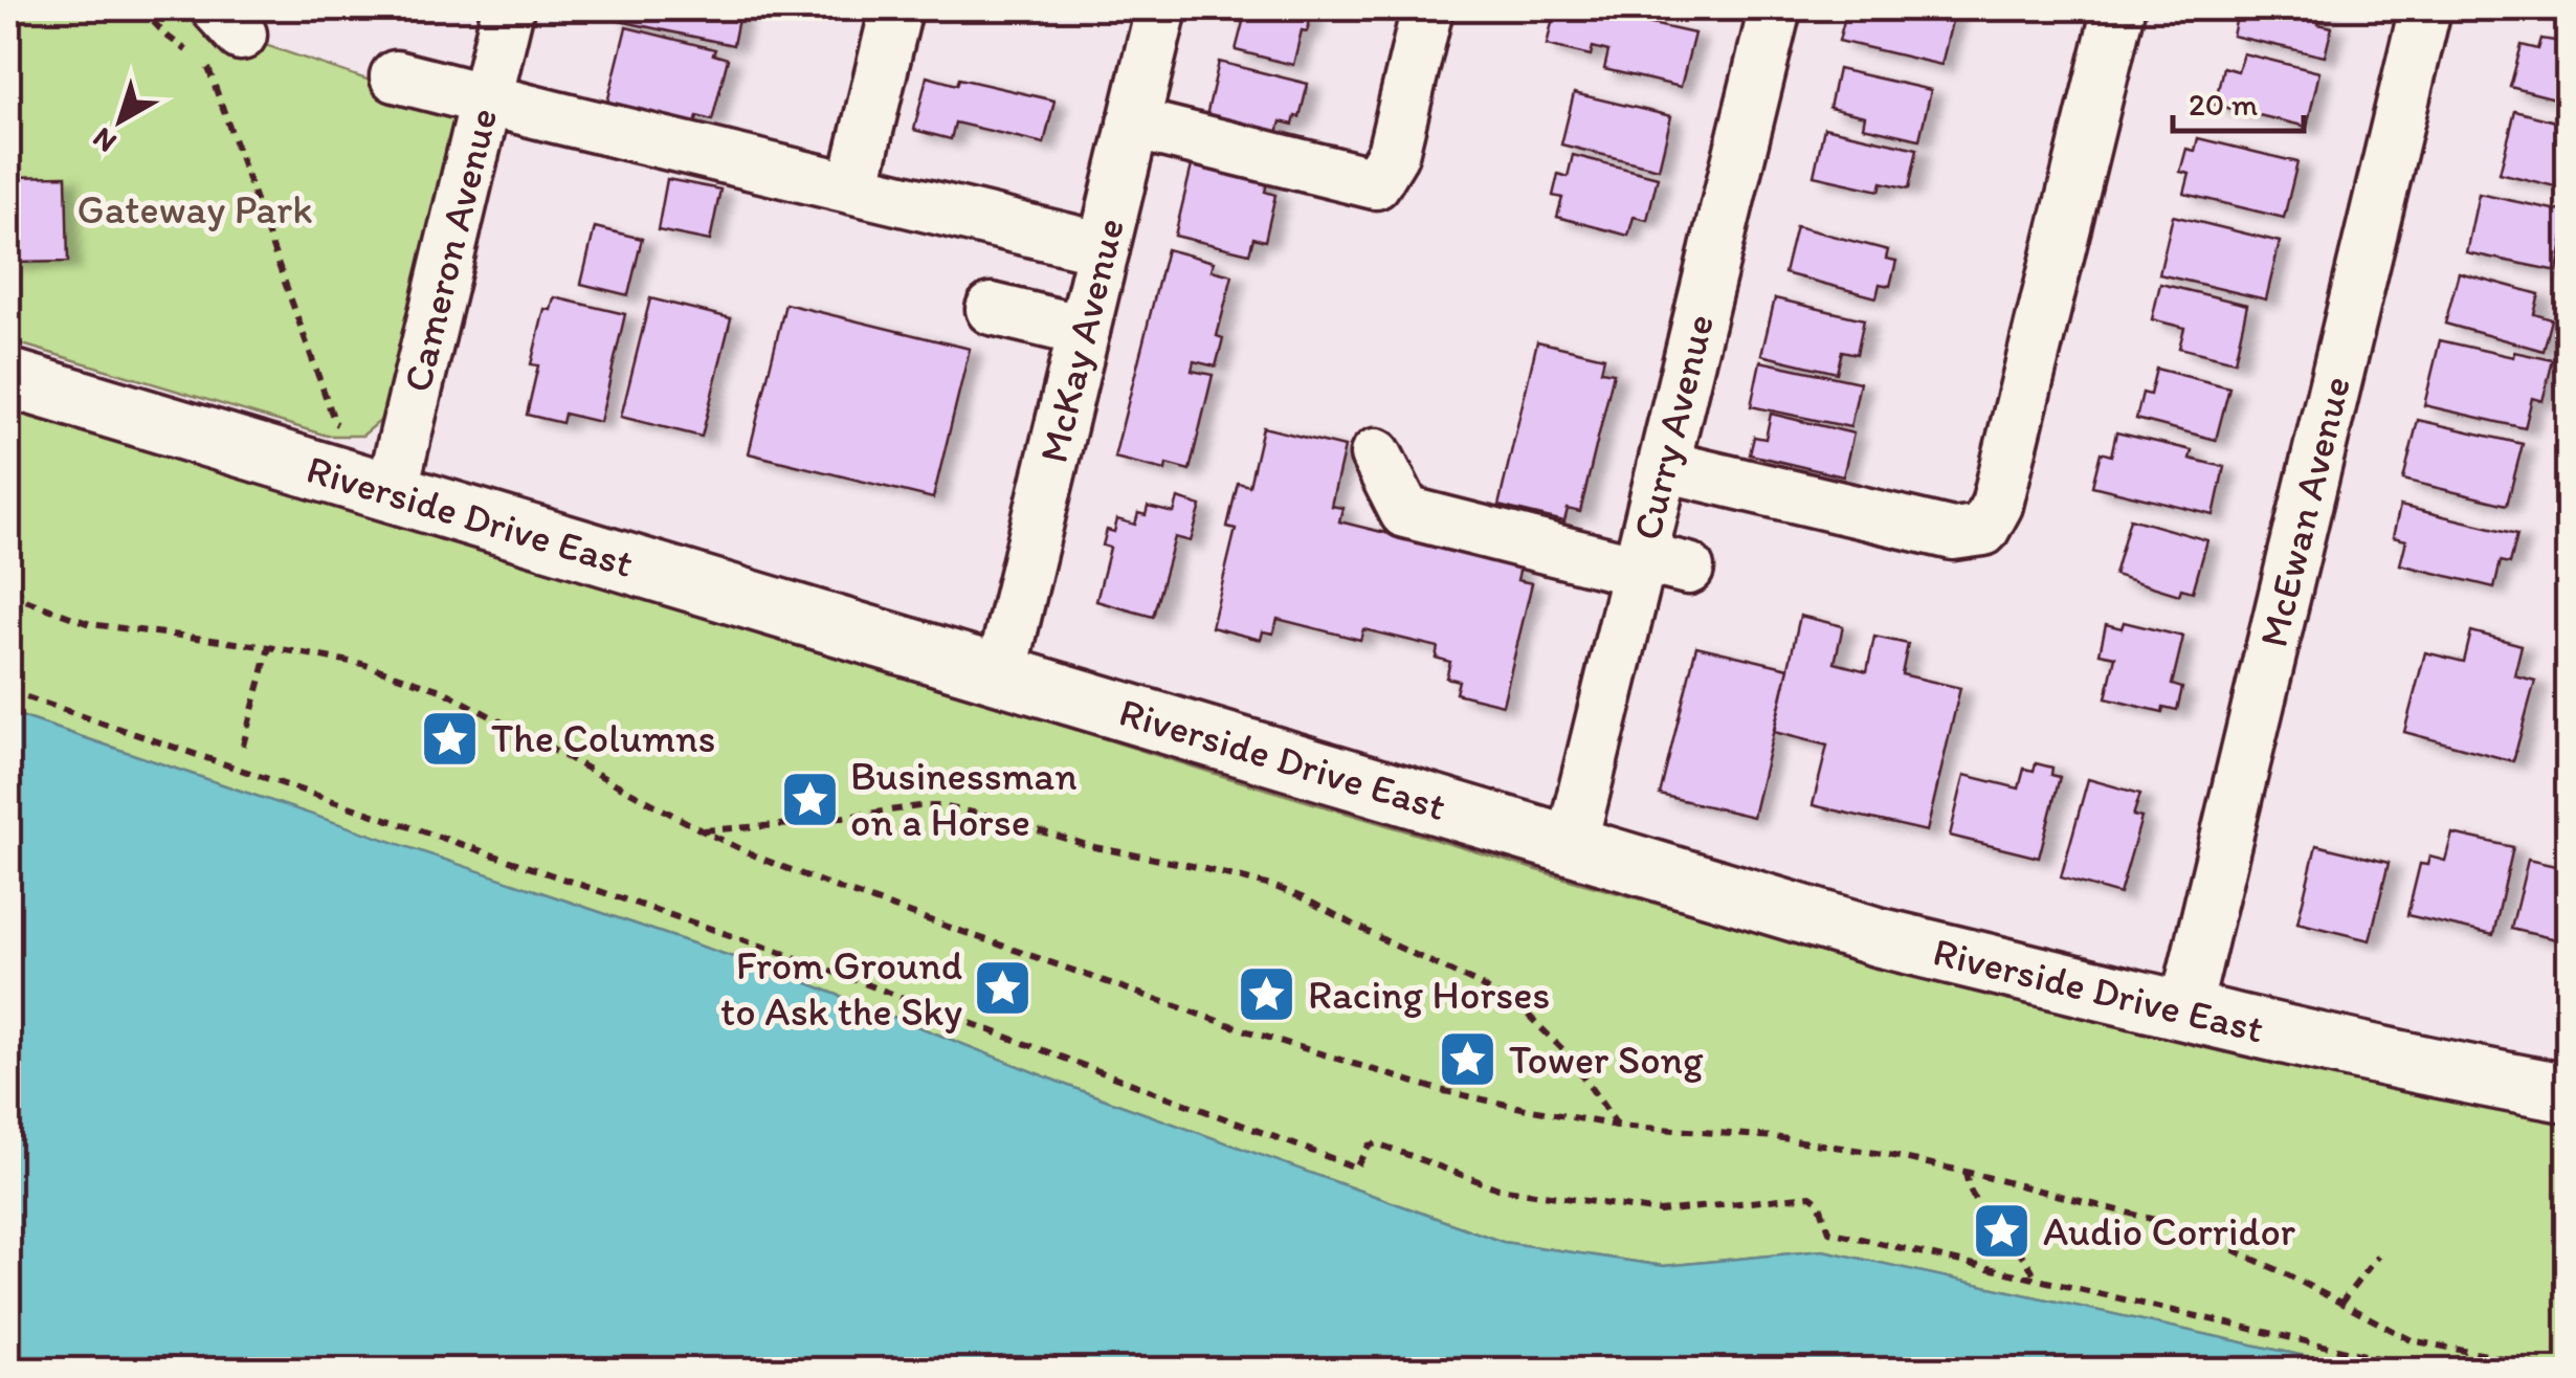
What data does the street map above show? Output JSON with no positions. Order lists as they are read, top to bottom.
{
  "streets": {
    "main road": ["Riverside Drive East"],
    "street": [
      "Cameron Avenue",
      "McKay Avenue",
      "Curry Avenue",
      "McEwan Avenue"
    ]
  },
  "crossings": [
    ["Cameron Avenue", "Riverside Drive East"],
    ["McKay Avenue", "Riverside Drive East"],
    ["Curry Avenue", "Riverside Drive East"],
    ["McEwan Avenue", "Riverside Drive East"]
  ],
  "parks": ["Gateway Park"],
  "places": {
    "place": [
      "The Columns",
      "Businessman on a Horse",
      "From Ground to Ask the Sky",
      "Racing Horses",
      "Tower Song",
      "Audio Corridor"
    ]
  },
  "scale_bar": "20 m",
  "north": "bottom left"
}
